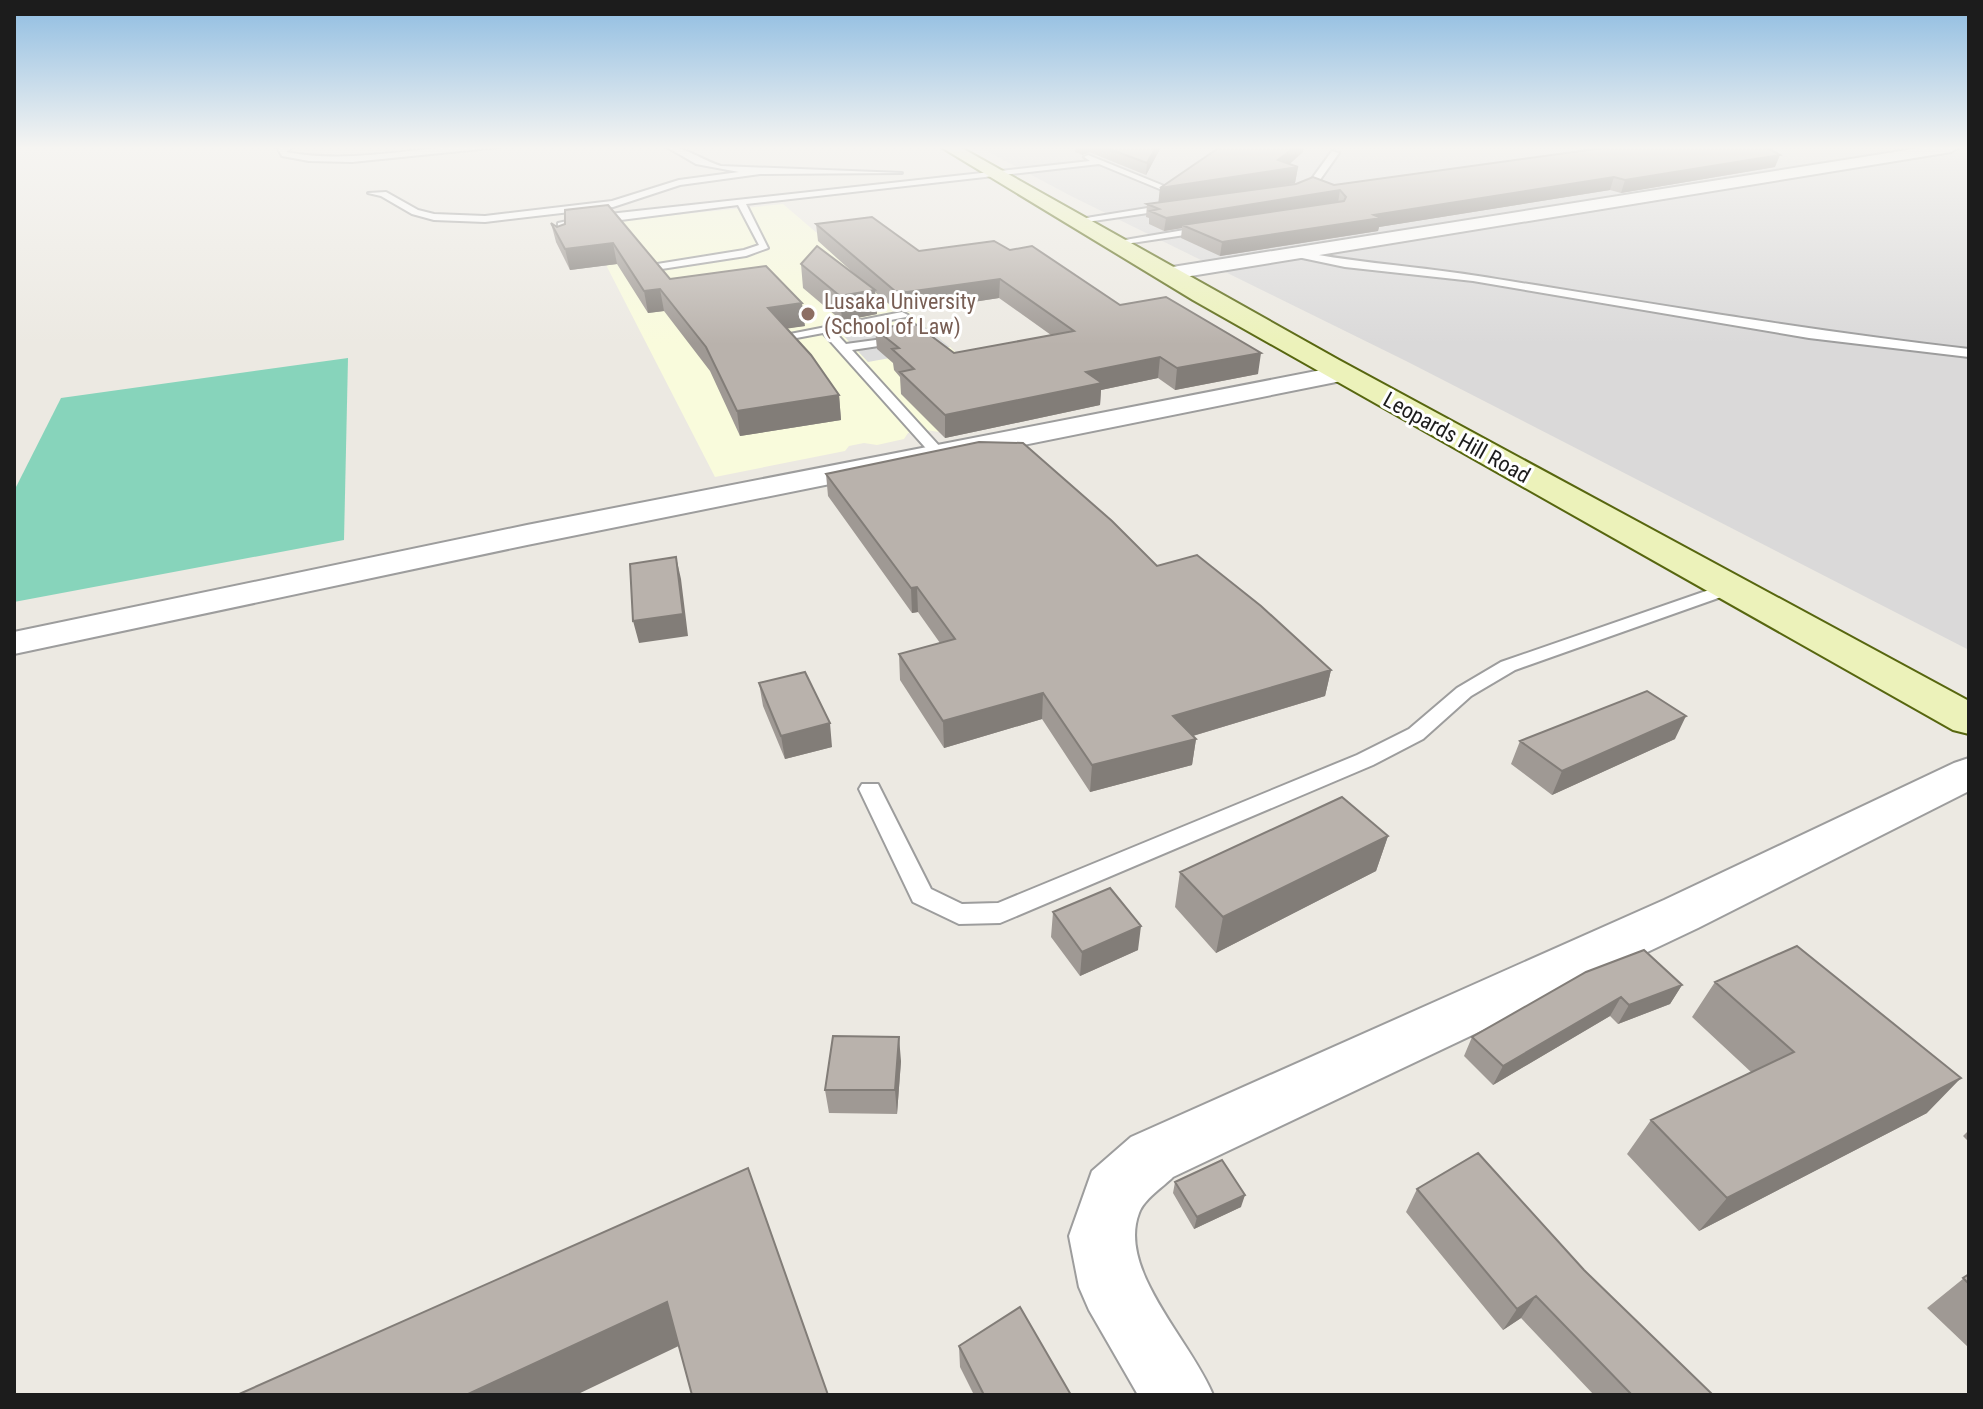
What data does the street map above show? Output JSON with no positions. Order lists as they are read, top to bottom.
{
  "streets": {
    "main road": ["Leopards Hill Road"]
  },
  "places": ["Lusaka University (School of Law)"]
}
